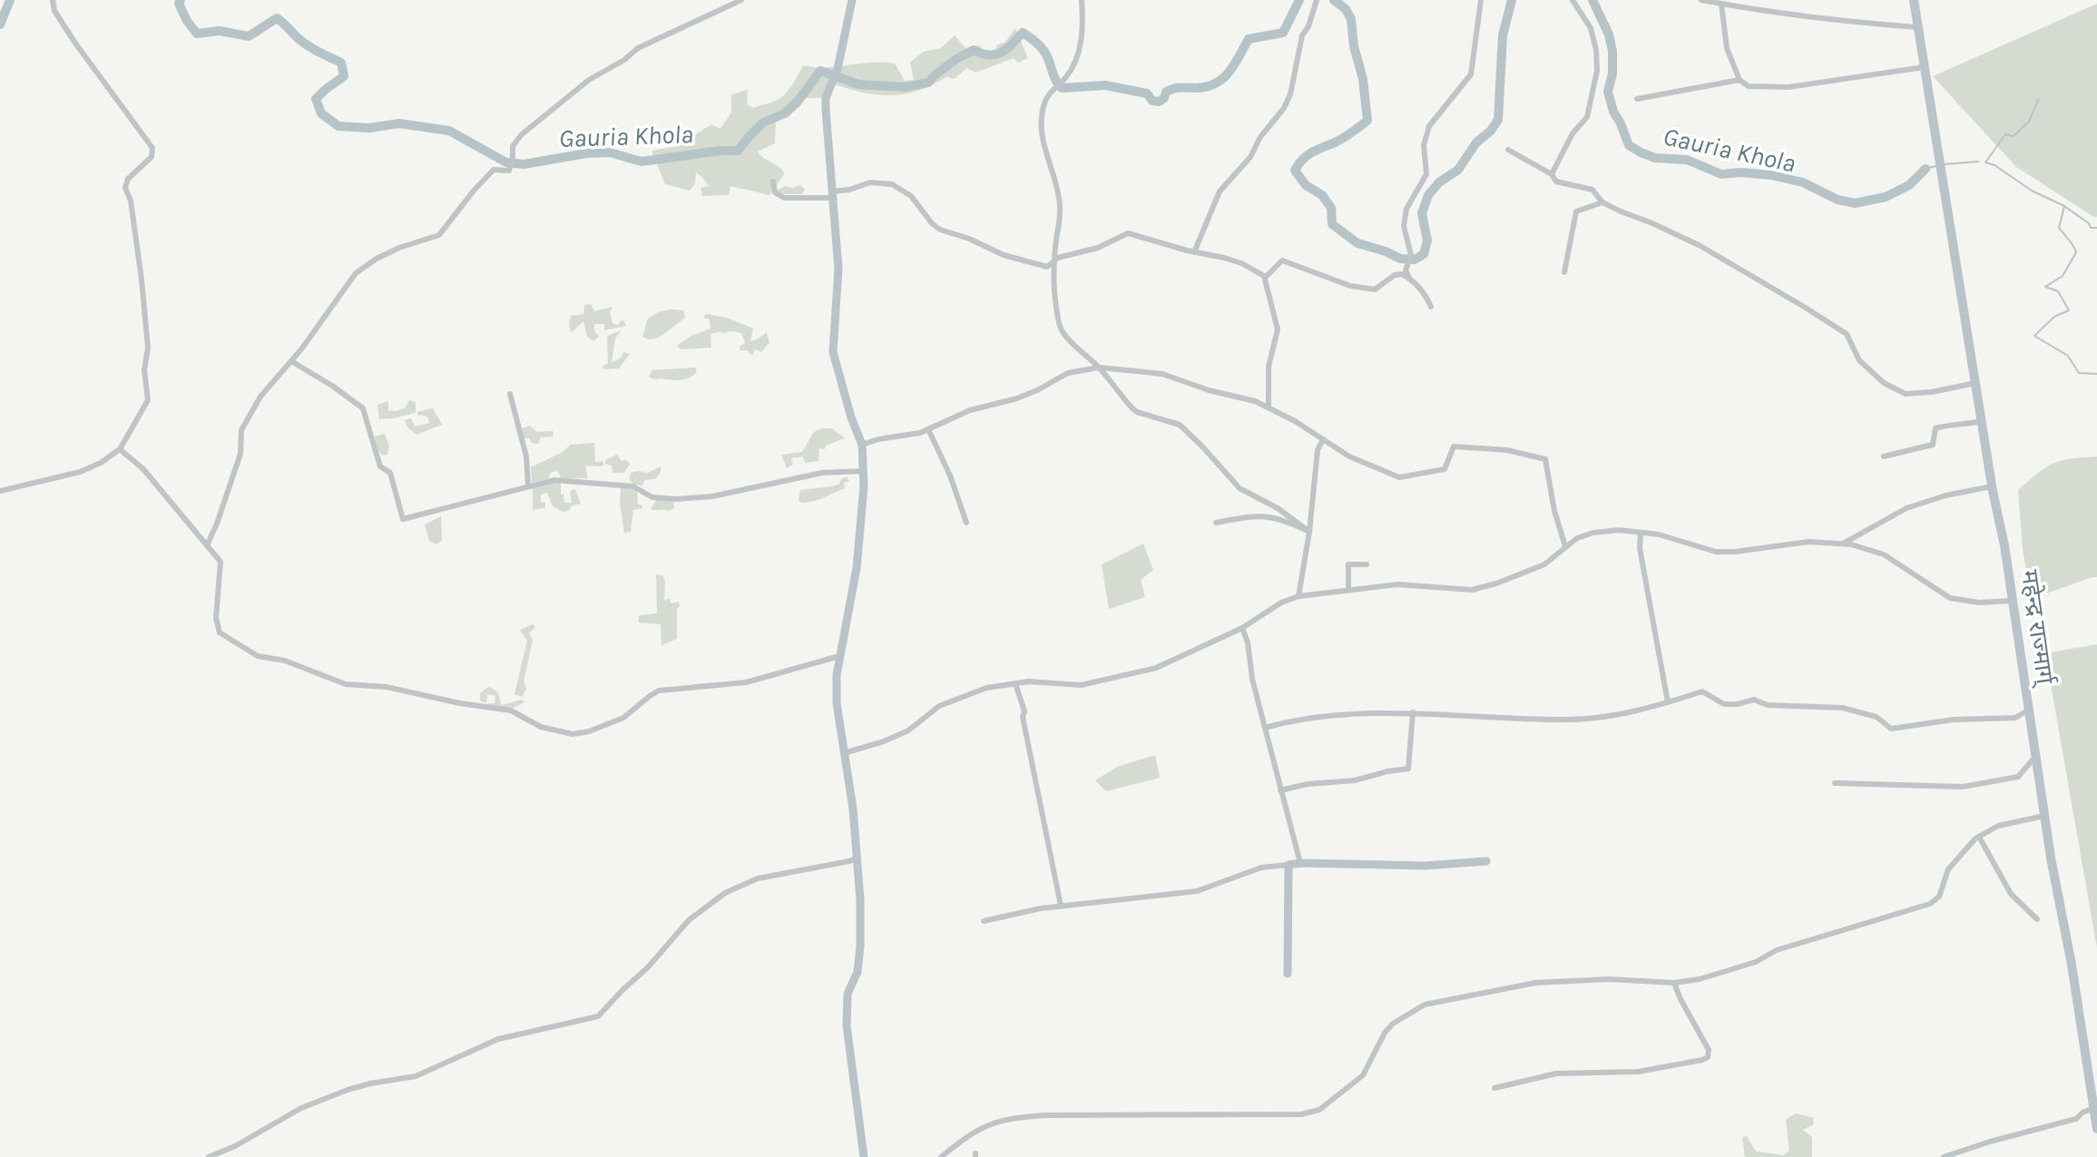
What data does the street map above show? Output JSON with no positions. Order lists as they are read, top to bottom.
{
  "streets": {
    "highway": ["महेन्द्र राज्मार्ग्"]
  },
  "water": ["Gauria Khola"]
}
